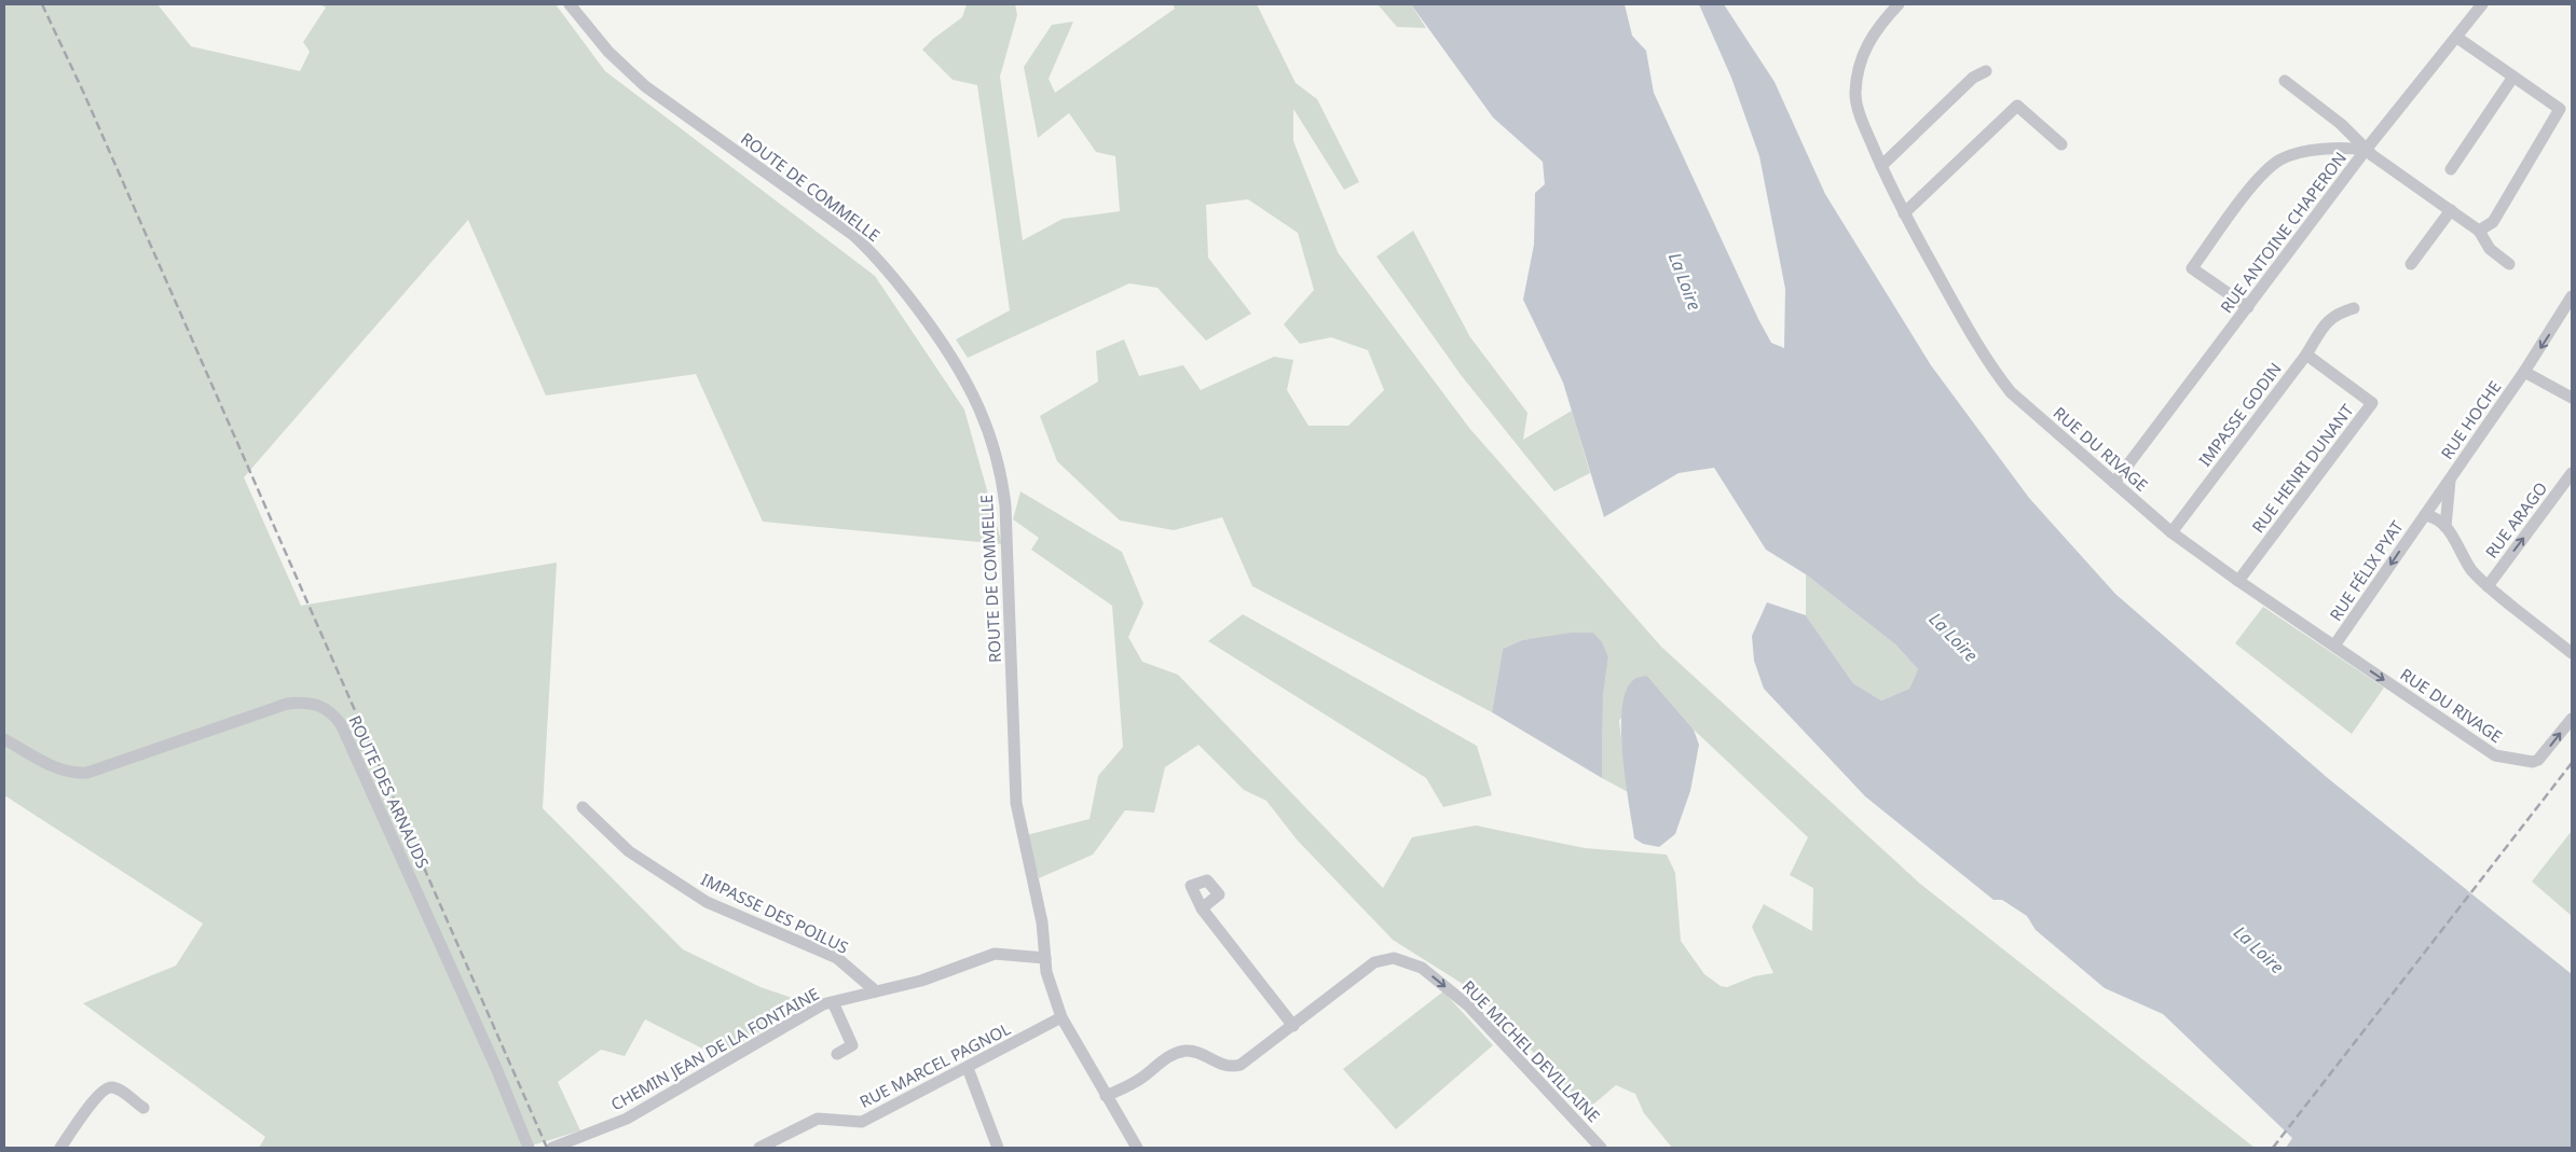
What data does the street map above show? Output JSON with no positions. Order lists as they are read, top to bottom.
{
  "streets": {
    "street": [
      "ROUTE DE COMMELLE",
      "RUE ANTOINE CHAPERON",
      "IMPASSE GODIN",
      "RUE HOCHE",
      "RUE DU RIVAGE",
      "RUE HENRI DUNANT",
      "RUE ARAGO",
      "RUE FÉLIX PYAT",
      "ROUTE DES ARNAUDS",
      "IMPASSE DES POILUS",
      "CHEMIN JEAN DE LA FONTAINE",
      "RUE MICHEL DEVILLAINE",
      "RUE MARCEL PAGNOL"
    ]
  },
  "crossings": [
    ["ROUTE DE COMMELLE", "CHEMIN JEAN DE LA FONTAINE"],
    ["ROUTE DE COMMELLE", "RUE MICHEL DEVILLAINE"],
    ["ROUTE DE COMMELLE", "RUE MARCEL PAGNOL"],
    ["RUE ANTOINE CHAPERON", "RUE DU RIVAGE"],
    ["IMPASSE GODIN", "RUE DU RIVAGE"],
    ["IMPASSE GODIN", "RUE HENRI DUNANT"],
    ["RUE HOCHE", "RUE FÉLIX PYAT"],
    ["RUE DU RIVAGE", "RUE HENRI DUNANT"],
    ["RUE DU RIVAGE", "RUE FÉLIX PYAT"],
    ["IMPASSE DES POILUS", "CHEMIN JEAN DE LA FONTAINE"]
  ],
  "one_way": ["RUE ARAGO", "RUE FÉLIX PYAT", "RUE MICHEL DEVILLAINE"],
  "water": ["La Loire"]
}
